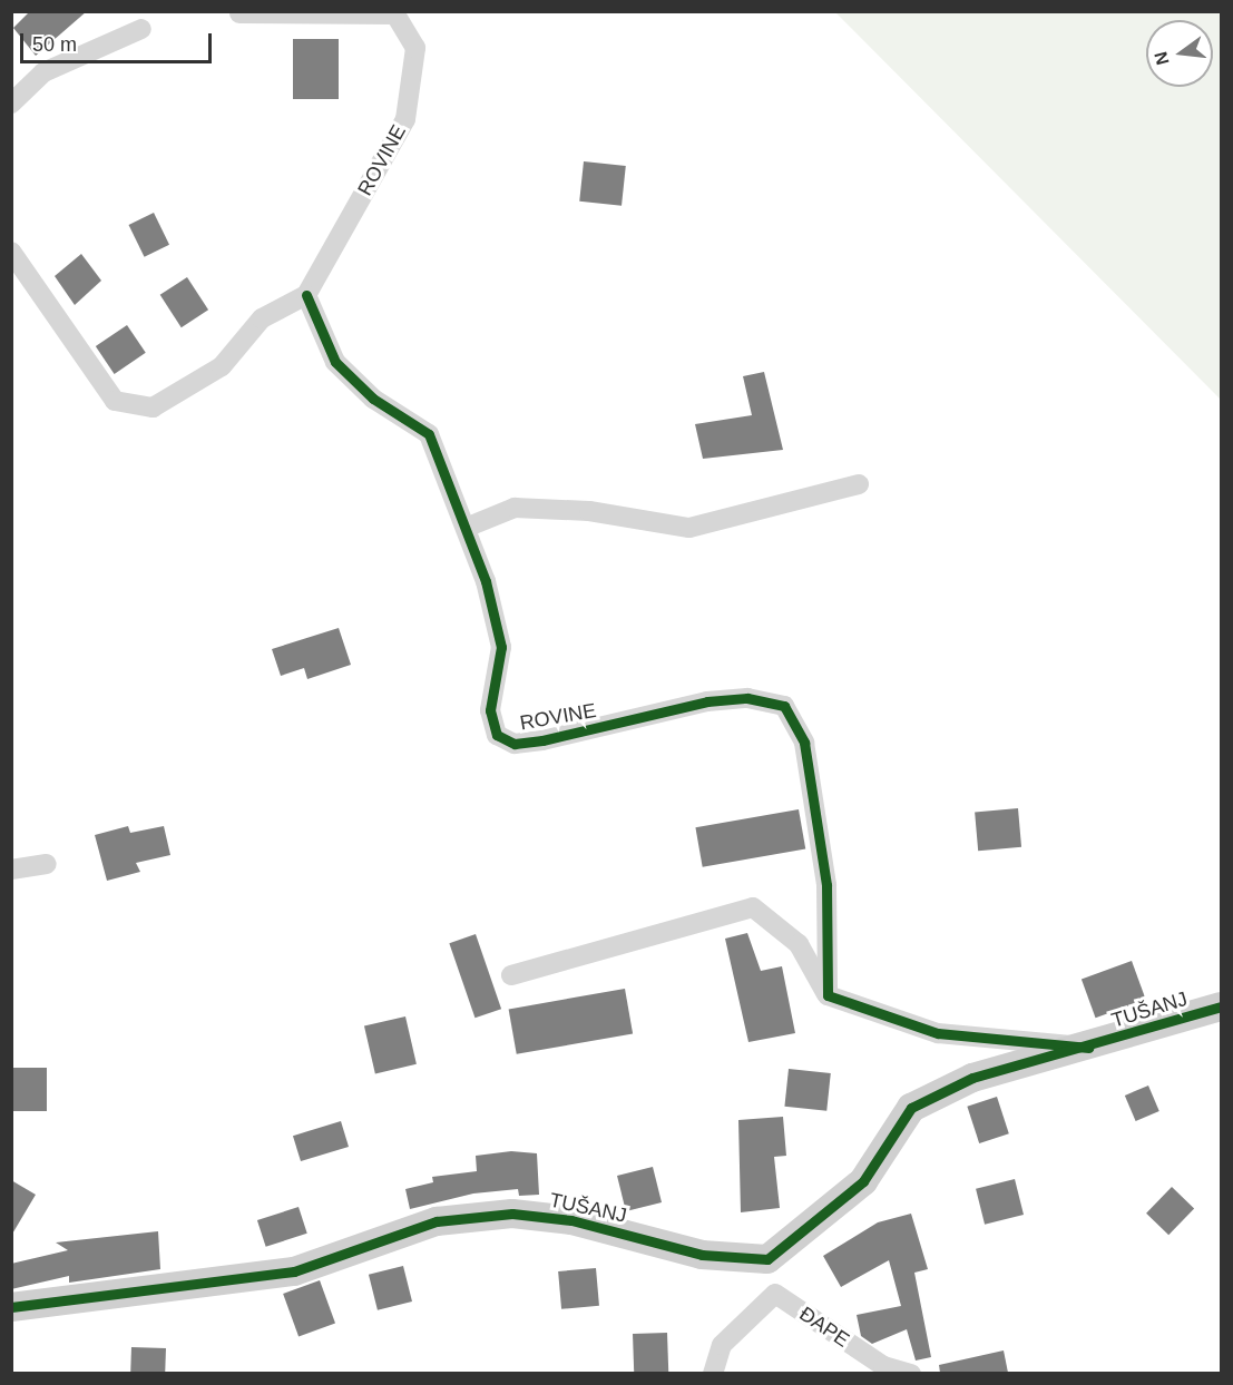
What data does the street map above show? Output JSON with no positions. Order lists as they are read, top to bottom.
{
  "streets": {
    "street": ["ROVINE", "TUŠANJ", "ĐAPE"]
  },
  "crossings": [
    ["ROVINE", "TUŠANJ"]
  ],
  "scale_bar": "50 m",
  "north": "left"
}
